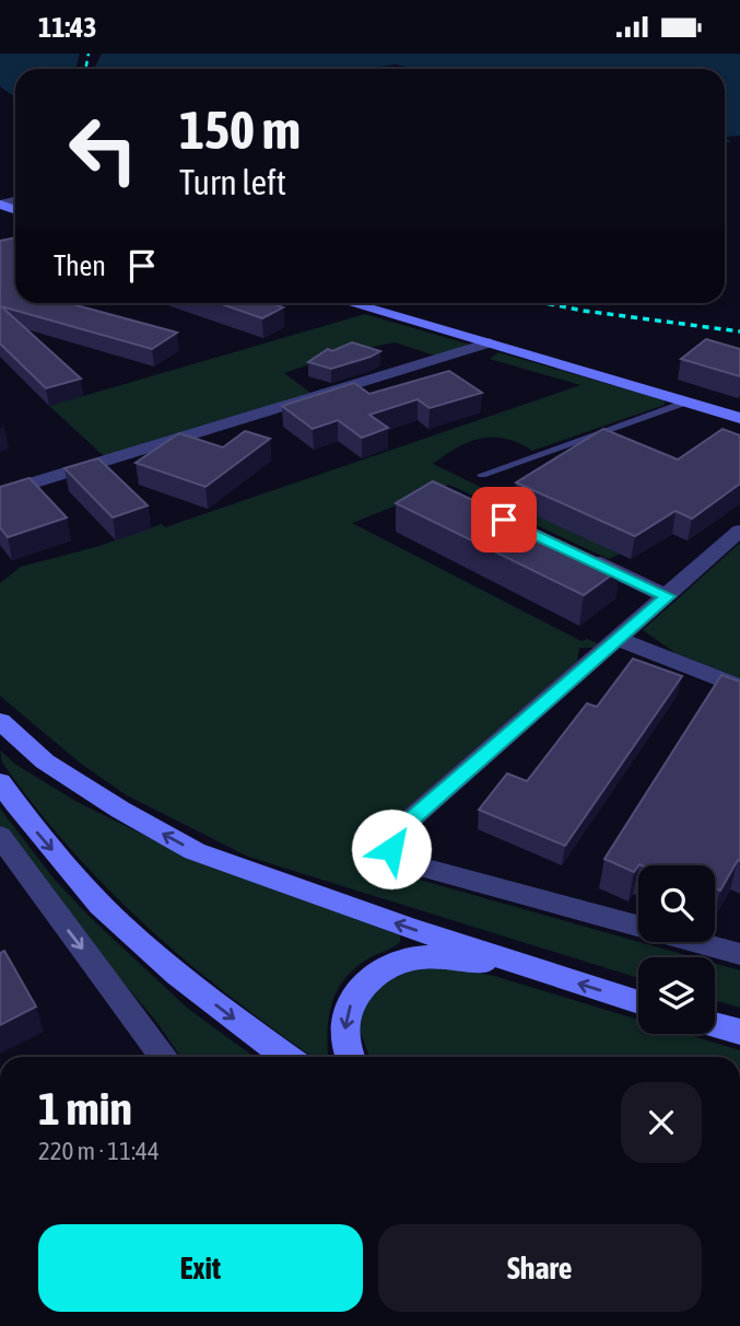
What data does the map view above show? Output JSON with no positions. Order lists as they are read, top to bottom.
{
  "page": {
    "status": "11:43",
    "turn": ["150 m", "Turn left"],
    "then": "Then",
    "heading": ["1 min", "220 m · 11:44"],
    "buttons": ["Exit", "Share"]
  }
}
